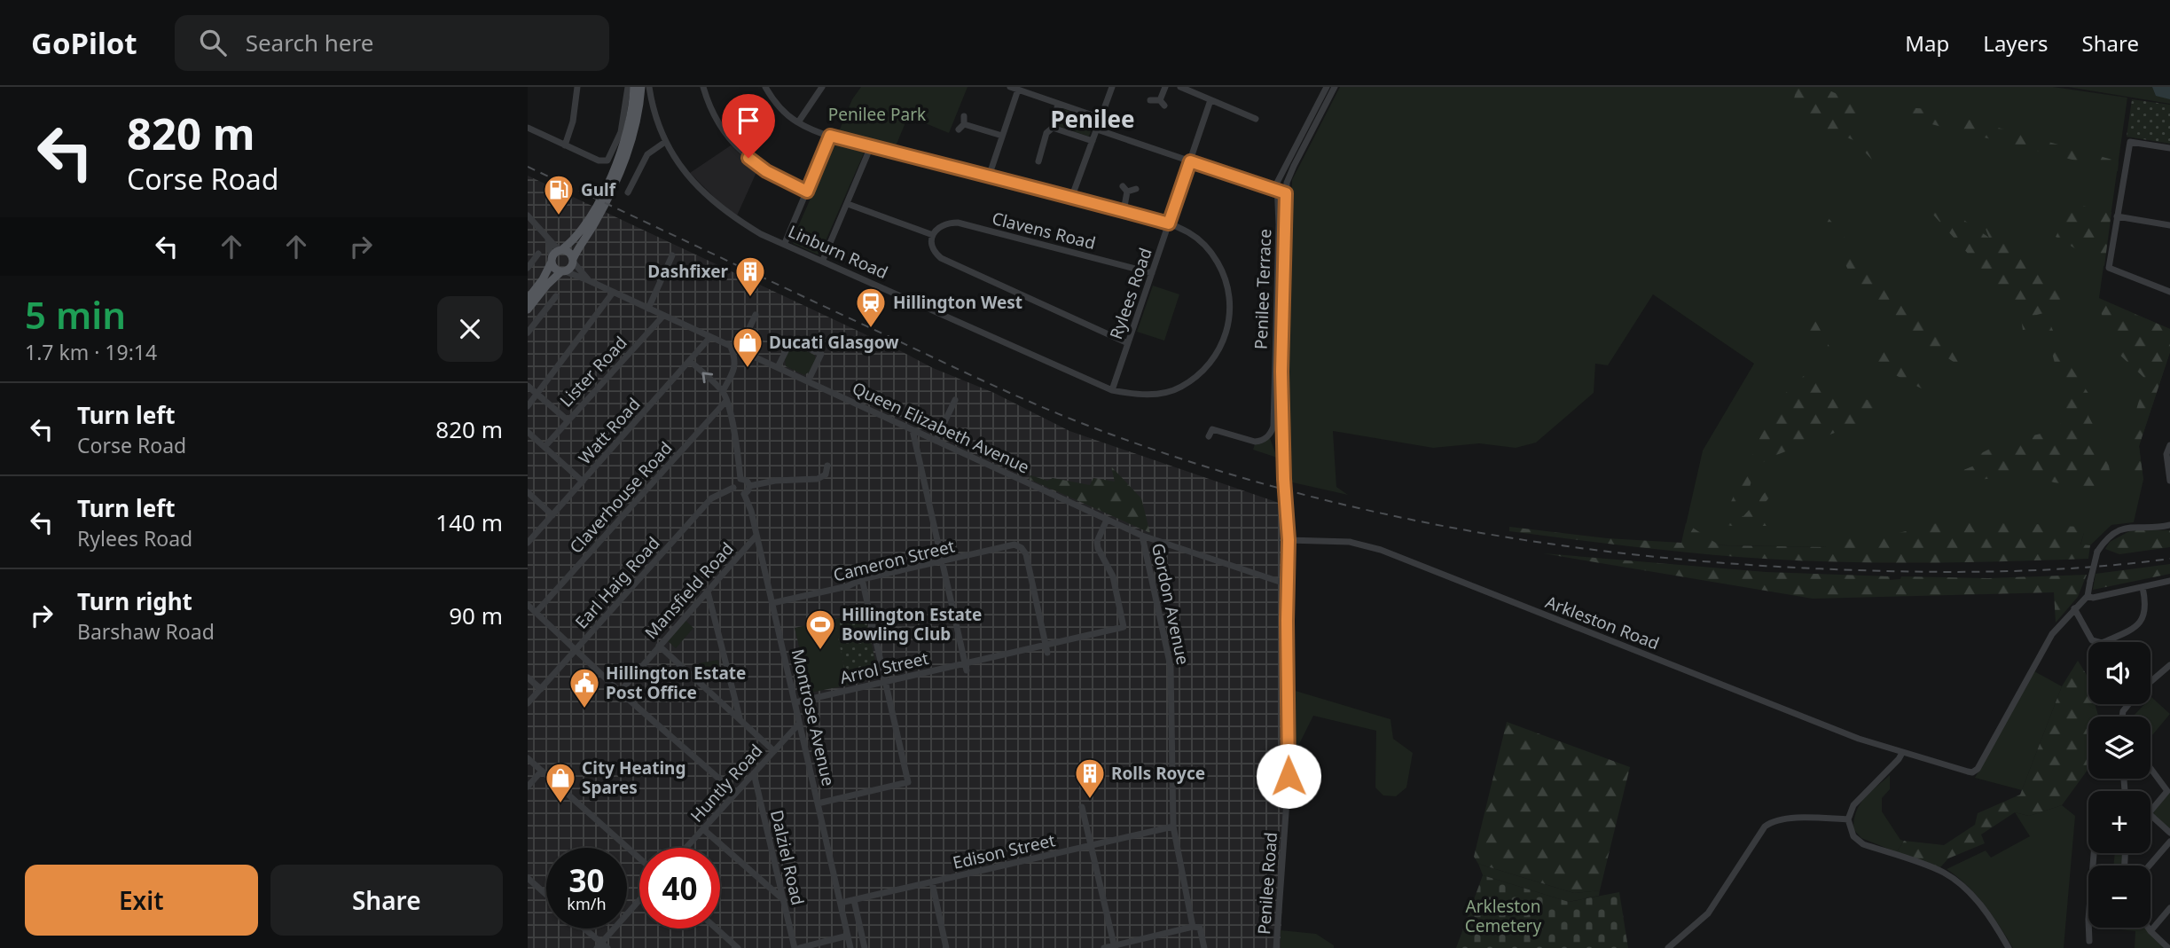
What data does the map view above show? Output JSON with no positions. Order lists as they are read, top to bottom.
{
  "streets": {
    "street": [
      "Clavens Road",
      "Linburn Road",
      "Penilee Terrace",
      "Rylees Road",
      "Lister Road",
      "Queen Elizabeth Avenue",
      "Watt Road",
      "Claverhouse Road",
      "Cameron Street",
      "Earl Haig Road",
      "Mansfield Road",
      "Gordon Avenue",
      "Arkleston Road",
      "Arrol Street",
      "Montrose Avenue",
      "Huntly Road",
      "Edison Street",
      "Dalziel Road",
      "Penilee Road"
    ]
  },
  "crossings": [
    ["Clavens Road", "Rylees Road"],
    ["Linburn Road", "Rylees Road"],
    ["Lister Road", "Queen Elizabeth Avenue"],
    ["Queen Elizabeth Avenue", "Watt Road"],
    ["Queen Elizabeth Avenue", "Gordon Avenue"],
    ["Queen Elizabeth Avenue", "Arrol Street"],
    ["Queen Elizabeth Avenue", "Penilee Road"],
    ["Cameron Street", "Arrol Street"],
    ["Cameron Street", "Montrose Avenue"],
    ["Earl Haig Road", "Montrose Avenue"],
    ["Mansfield Road", "Montrose Avenue"],
    ["Gordon Avenue", "Edison Street"],
    ["Arkleston Road", "Penilee Road"],
    ["Arrol Street", "Montrose Avenue"],
    ["Montrose Avenue", "Huntly Road"],
    ["Montrose Avenue", "Edison Street"],
    ["Huntly Road", "Dalziel Road"]
  ],
  "districts": ["Penilee"],
  "parks": ["Penilee Park", "Arkleston Cemetery"],
  "places": {
    "fuel station": ["Gulf"],
    "building": ["Dashfixer", "Rolls Royce"],
    "station": ["Hillington West"],
    "shop": ["Ducati Glasgow", "City Heating Spares"],
    "sports": ["Hillington Estate Bowling Club"],
    "public building": ["Hillington Estate Post Office"]
  },
  "page": {
    "header": "GoPilot",
    "search": "Search here",
    "nav": ["Map", "Layers", "Share"],
    "turn": ["820 m", "Corse Road"],
    "heading": ["5 min", "1.7 km · 19:14"],
    "list": [
      {
        "name": "Turn left",
        "note": "Corse Road",
        "value": "820 m"
      },
      {
        "name": "Turn left",
        "note": "Rylees Road",
        "value": "140 m"
      },
      {
        "name": "Turn right",
        "note": "Barshaw Road",
        "value": "90 m"
      }
    ],
    "map_buttons": ["+", "−"],
    "speed": "30 km/h",
    "limit": "40",
    "buttons": ["Exit", "Share"]
  }
}
